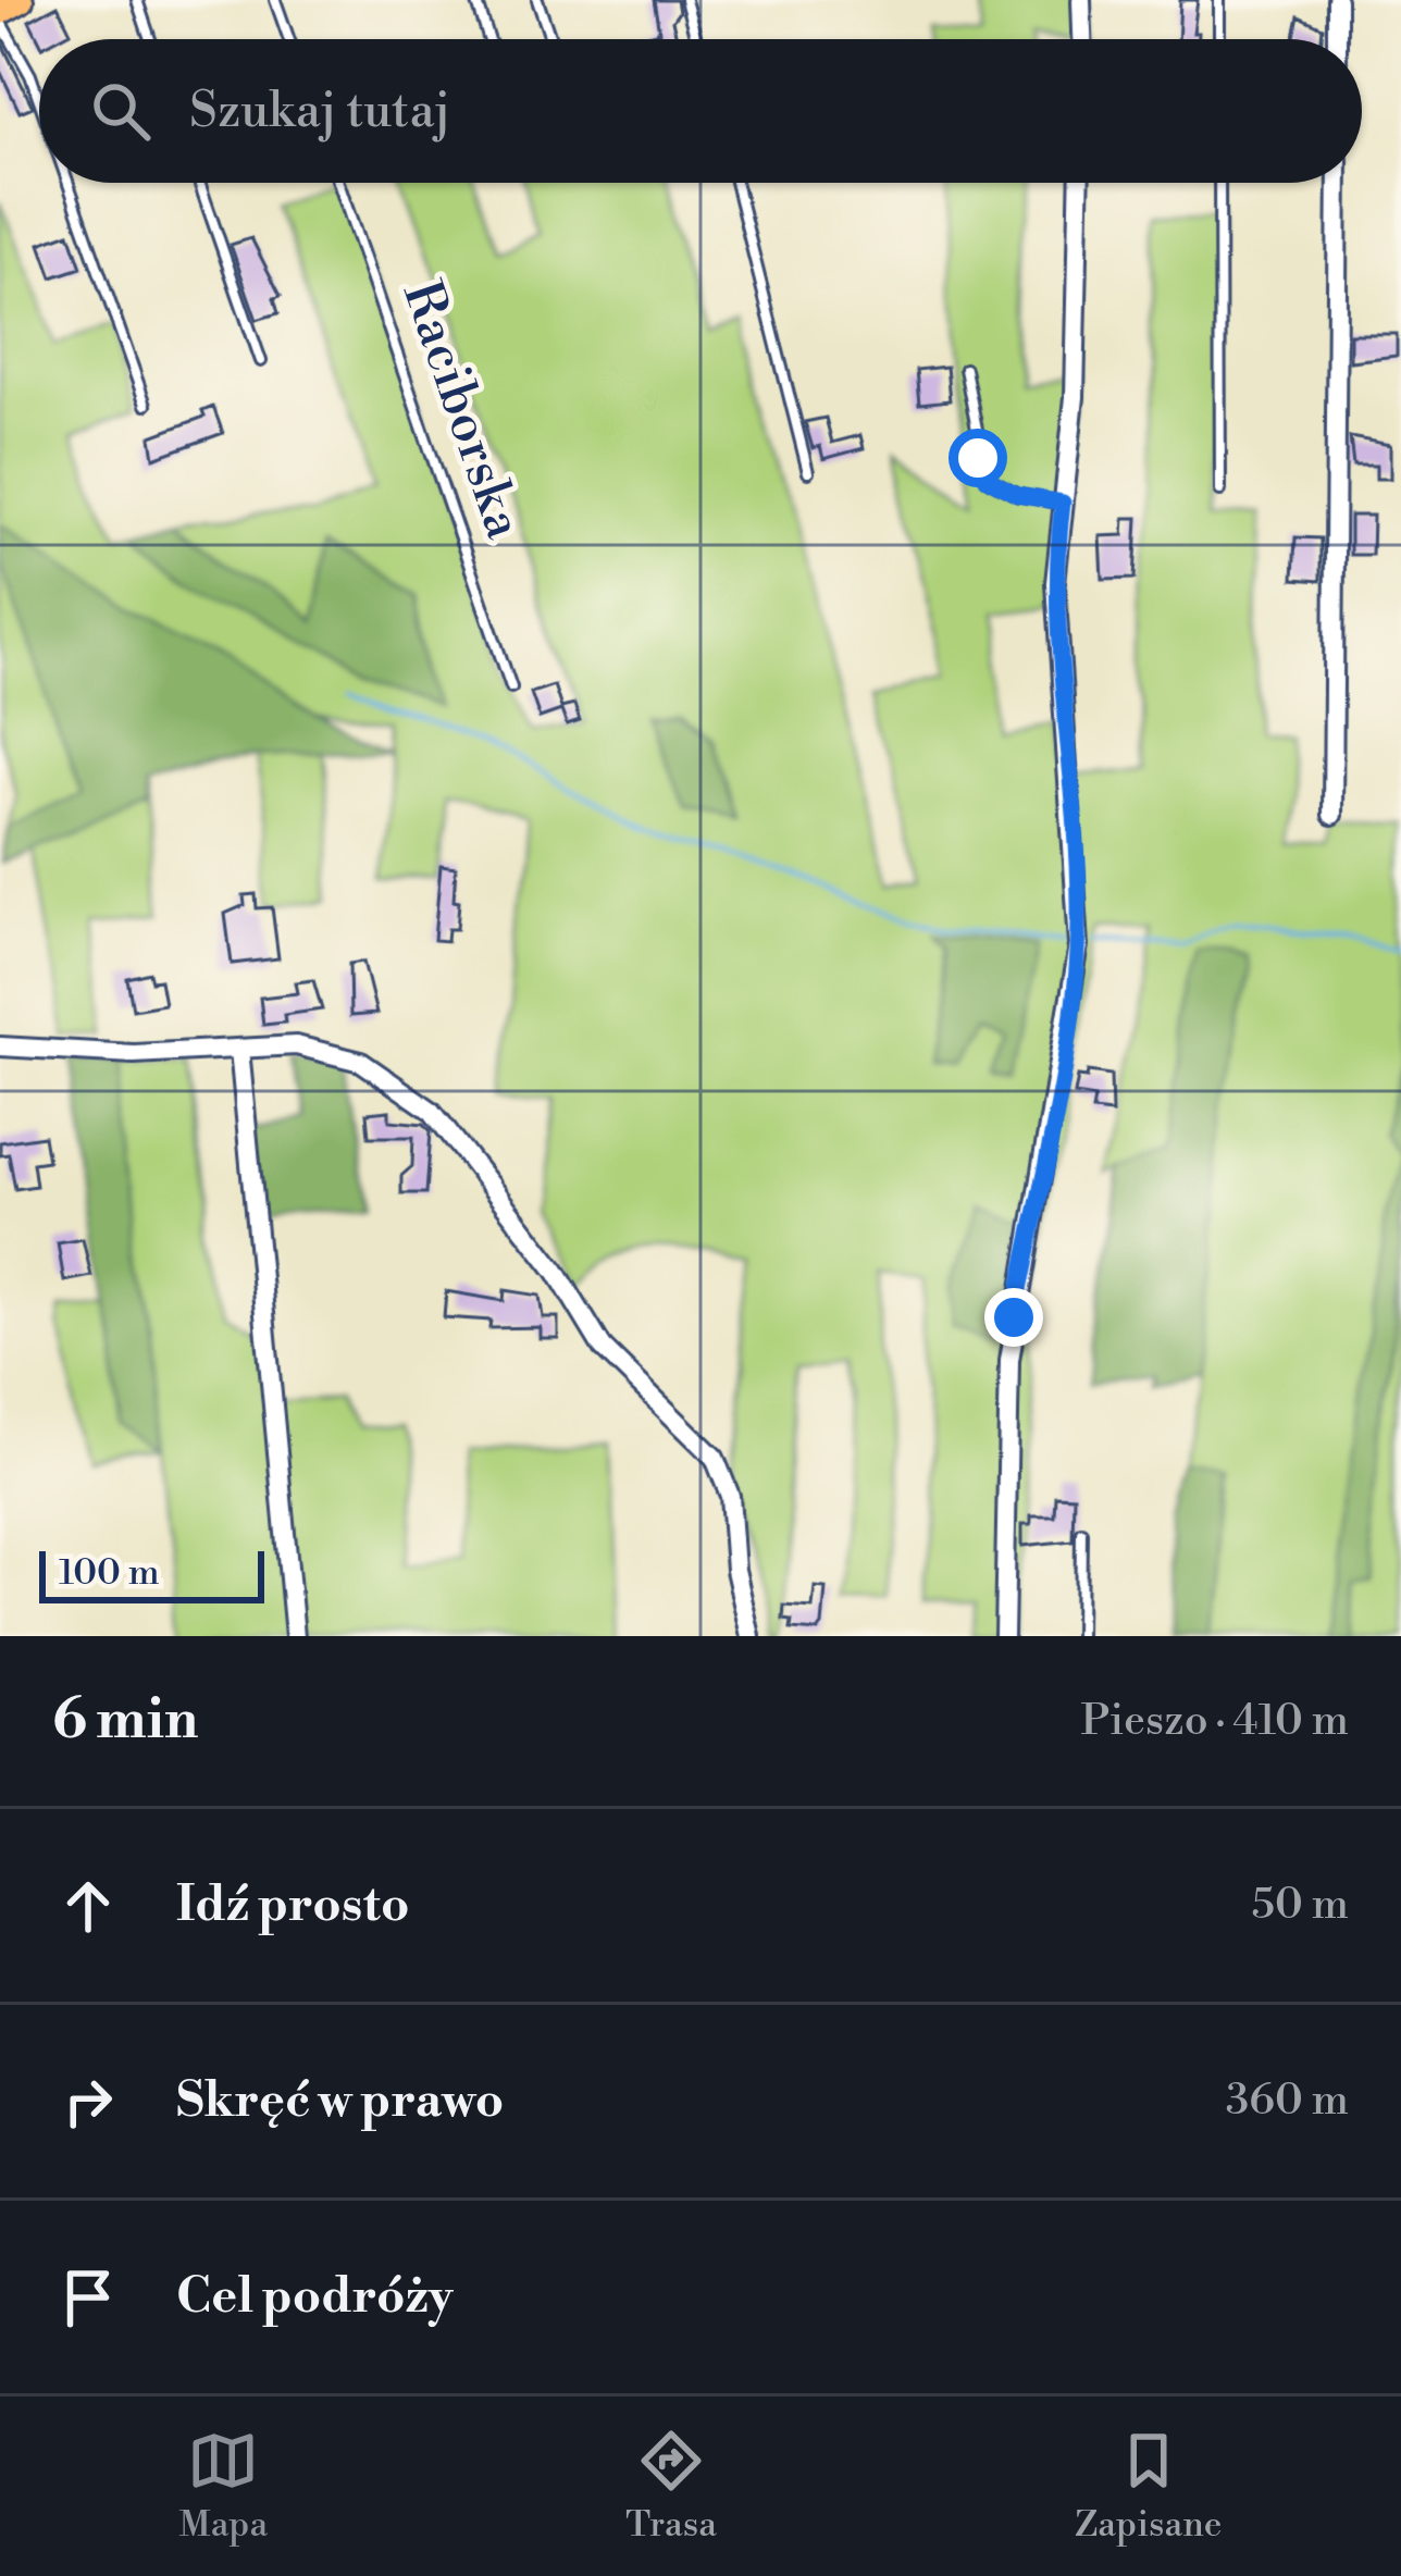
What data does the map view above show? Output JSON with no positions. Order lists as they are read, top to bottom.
{
  "streets": {
    "lane": ["Raciborska"]
  },
  "scale_bar": "100 m",
  "page": {
    "search": "Szukaj tutaj",
    "scale": "100 m",
    "heading": ["6 min", "Pieszo · 410 m"],
    "list": [
      ["Idź prosto", "50 m"],
      ["Skręć w prawo", "360 m"],
      "Cel podróży"
    ],
    "nav": ["Mapa", "Trasa", "Zapisane"]
  }
}
